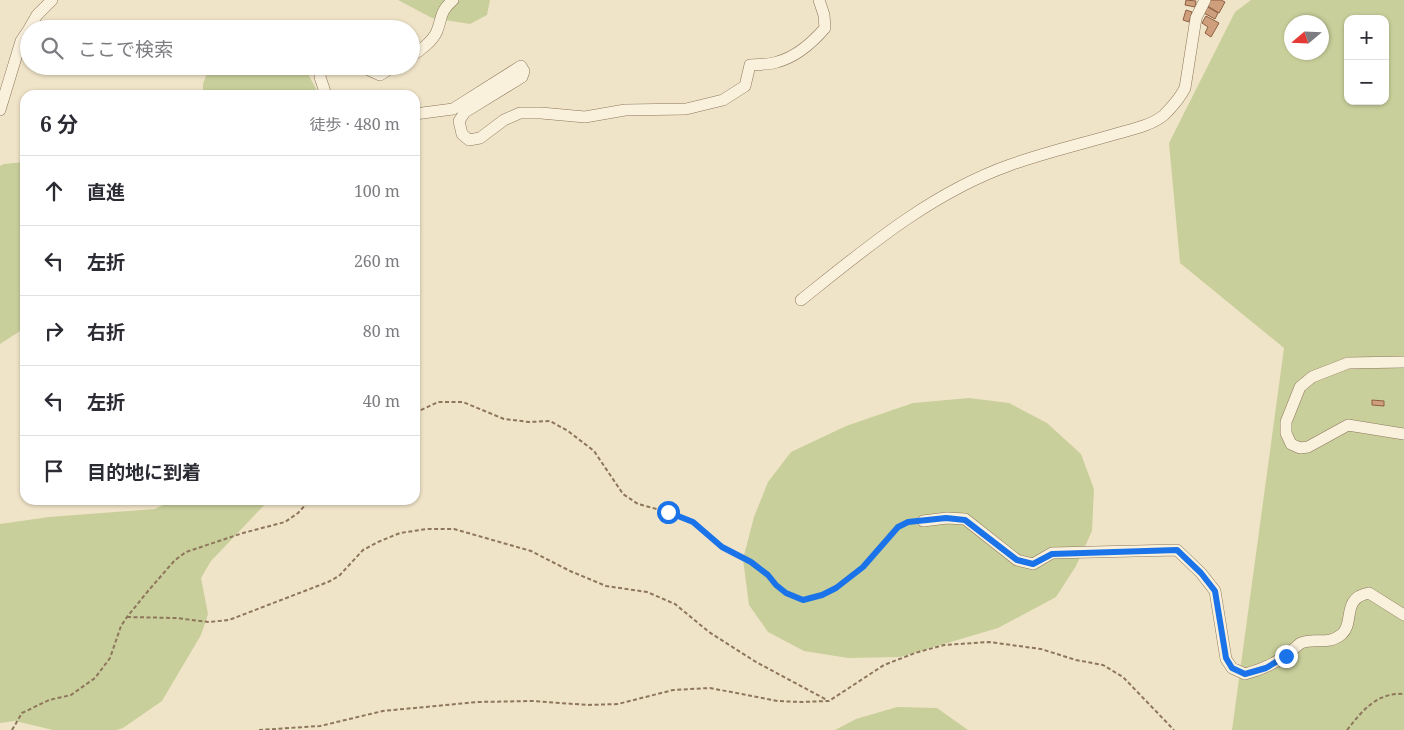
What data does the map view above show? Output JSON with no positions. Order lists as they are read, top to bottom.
{
  "north": "left",
  "page": {
    "map_buttons": ["+", "−"],
    "search": "ここで検索",
    "heading": ["6 分", "徒歩 · 480 m"],
    "list": [
      ["直進", "100 m"],
      ["左折", "260 m"],
      ["右折", "80 m"],
      ["左折", "40 m"],
      "目的地に到着"
    ]
  }
}
